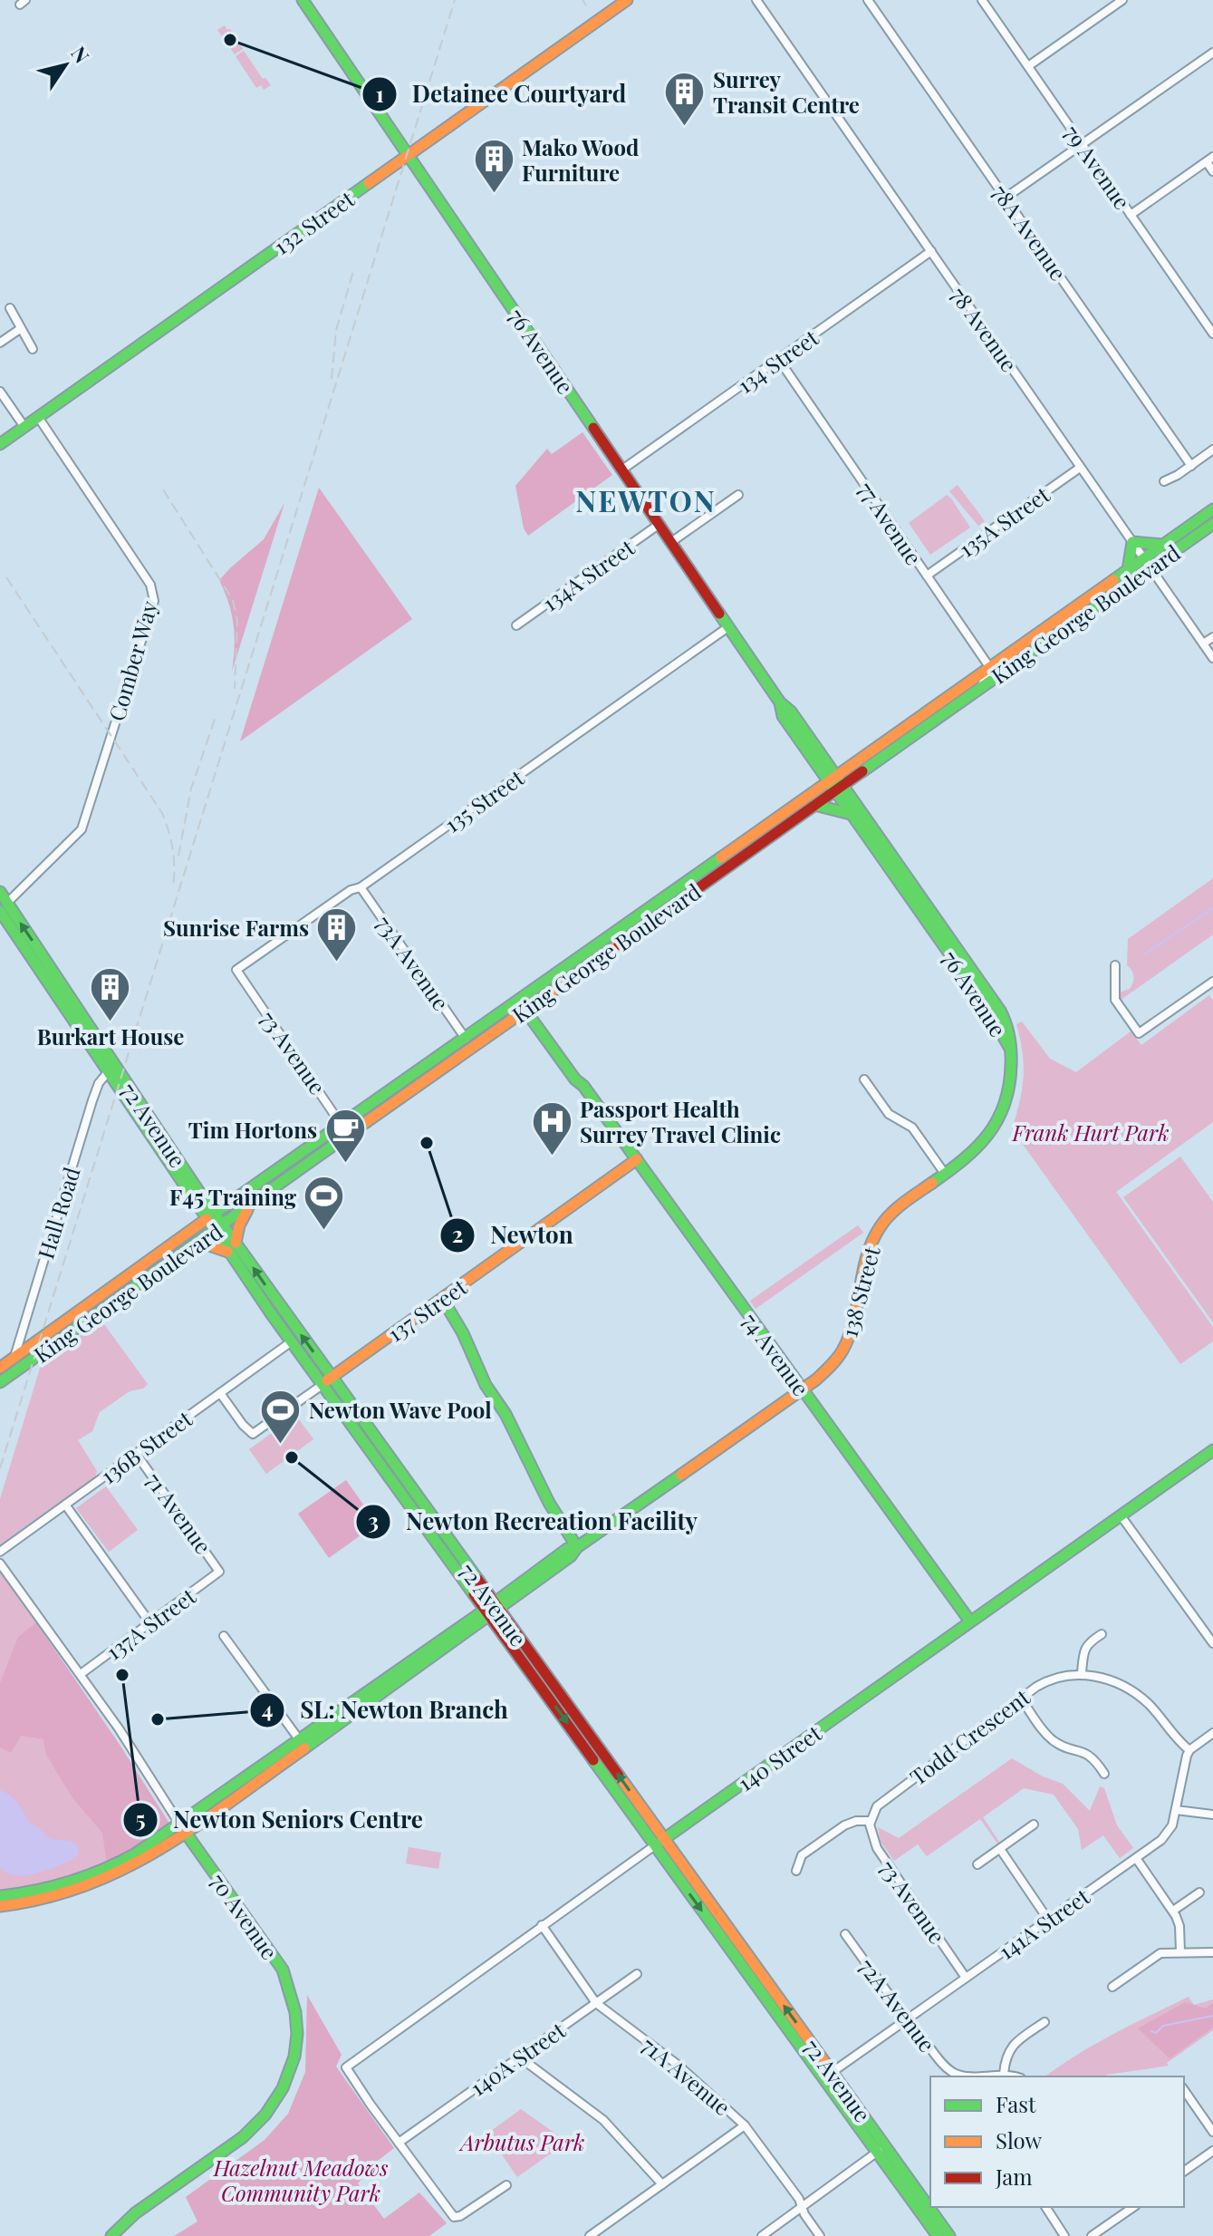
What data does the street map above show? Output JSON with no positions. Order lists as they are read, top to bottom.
{
  "streets": {
    "main road": [
      "132 Street",
      "76 Avenue",
      "King George Boulevard",
      "72 Avenue",
      "138 Street",
      "137 Street",
      "74 Avenue",
      "140 Street",
      "70 Avenue"
    ],
    "street": [
      "79 Avenue",
      "78A Avenue",
      "78 Avenue",
      "134 Street",
      "135A Street",
      "77 Avenue",
      "134A Street",
      "Comber Way",
      "135 Street",
      "73A Avenue",
      "73 Avenue",
      "Hall Road",
      "136B Street",
      "71 Avenue",
      "137A Street",
      "Todd Crescent",
      "141A Street",
      "72A Avenue",
      "140A Street",
      "71A Avenue"
    ]
  },
  "crossings": [
    ["132 Street", "76 Avenue"],
    ["132 Street", "Comber Way"],
    ["78 Avenue", "134 Street"],
    ["78 Avenue", "135A Street"],
    ["78 Avenue", "King George Boulevard"],
    ["76 Avenue", "134 Street"],
    ["76 Avenue", "134A Street"],
    ["76 Avenue", "King George Boulevard"],
    ["76 Avenue", "135 Street"],
    ["76 Avenue", "138 Street"],
    ["134 Street", "77 Avenue"],
    ["135A Street", "77 Avenue"],
    ["77 Avenue", "King George Boulevard"],
    ["King George Boulevard", "73A Avenue"],
    ["King George Boulevard", "73 Avenue"],
    ["King George Boulevard", "72 Avenue"],
    ["King George Boulevard", "Hall Road"],
    ["King George Boulevard", "74 Avenue"],
    ["Comber Way", "72 Avenue"],
    ["135 Street", "73A Avenue"],
    ["135 Street", "73 Avenue"],
    ["73 Avenue", "Todd Crescent"],
    ["73 Avenue", "141A Street"],
    ["72 Avenue", "Hall Road"],
    ["72 Avenue", "138 Street"],
    ["72 Avenue", "137 Street"],
    ["72 Avenue", "136B Street"],
    ["72 Avenue", "140 Street"],
    ["72 Avenue", "141A Street"],
    ["138 Street", "74 Avenue"],
    ["138 Street", "70 Avenue"],
    ["137 Street", "74 Avenue"],
    ["137 Street", "136B Street"],
    ["74 Avenue", "140 Street"],
    ["136B Street", "71 Avenue"],
    ["71 Avenue", "137A Street"],
    ["137A Street", "70 Avenue"],
    ["140 Street", "140A Street"],
    ["140 Street", "71A Avenue"],
    ["141A Street", "72A Avenue"],
    ["140A Street", "71A Avenue"]
  ],
  "districts": ["NEWTON"],
  "parks": ["Frank Hurt Park", "Arbutus Park", "Hazelnut Meadows Community Park"],
  "places": {
    "other": [
      "Detainee Courtyard",
      "Newton",
      "Newton Recreation Facility",
      "Newton Seniors Centre",
      "SL: Newton Branch"
    ],
    "building": [
      "Surrey Transit Centre",
      "Mako Wood Furniture",
      "Sunrise Farms",
      "Burkart House"
    ],
    "hospital": ["Passport Health Surrey Travel Clinic"],
    "cafe": ["Tim Hortons"],
    "sports": ["F45 Training", "Newton Wave Pool"]
  },
  "legend": ["Fast", "Slow", "Jam"],
  "north": "top right"
}
